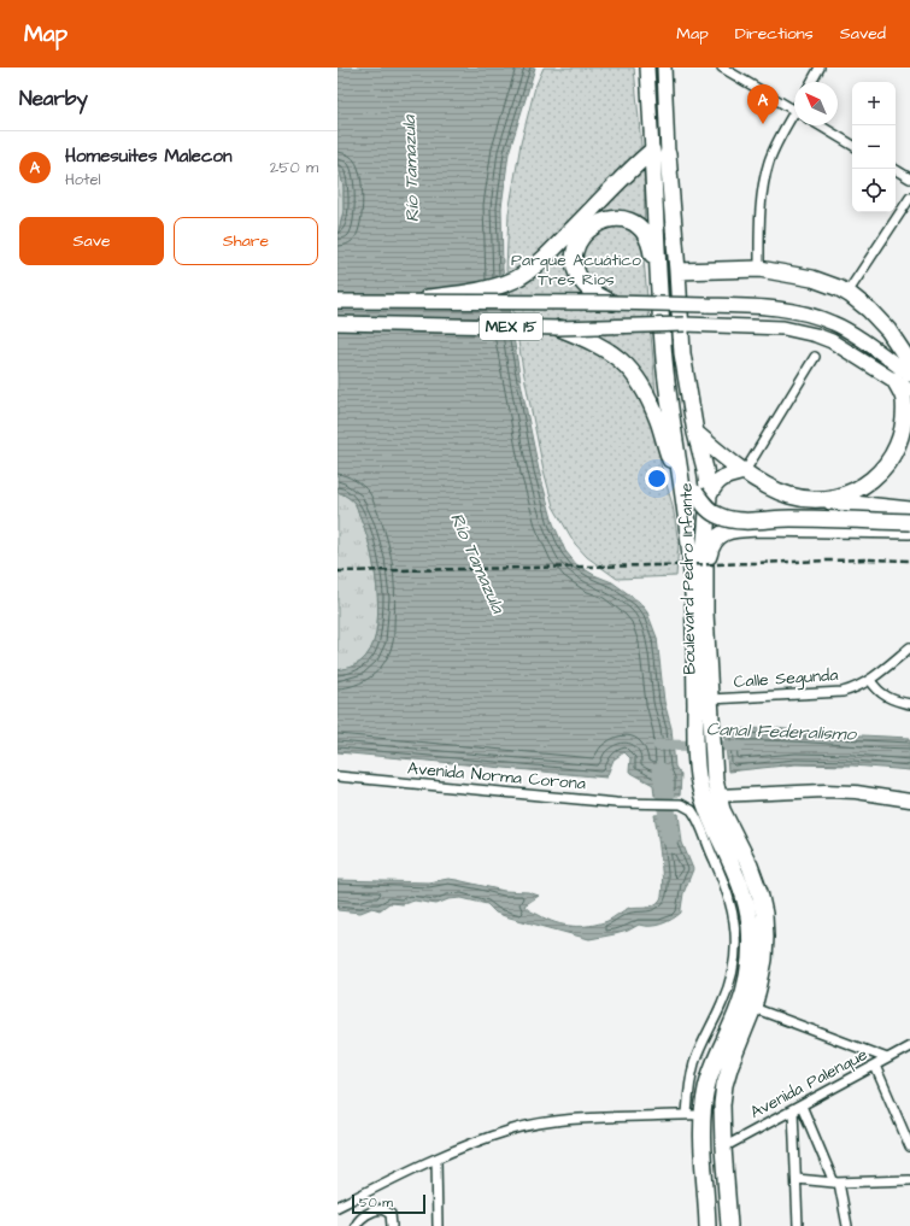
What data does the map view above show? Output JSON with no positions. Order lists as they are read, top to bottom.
{
  "streets": {
    "highway": ["Boulevard Pedro Infante"],
    "main road": ["MEX 15"],
    "street": ["Calle Segunda", "Avenida Norma Corona", "Avenida Palenque"]
  },
  "crossings": [
    ["Boulevard Pedro Infante", "Calle Segunda"],
    ["Boulevard Pedro Infante", "Avenida Palenque"]
  ],
  "water": ["Río Tamazula", "Canal Federalismo"],
  "parks": ["Parque Acuático Tres Rios"],
  "scale_bar": "50 m",
  "north": "top left",
  "page": {
    "header": "Map",
    "nav": ["Map", "Directions", "Saved"],
    "heading": "Nearby",
    "map_buttons": ["+", "−"],
    "pins": "A",
    "list": [
      {
        "mark": "A",
        "name": "Homesuites Malecon",
        "note": "Hotel",
        "value": "250 m"
      }
    ],
    "buttons": ["Save", "Share"],
    "scale": "50 m"
  }
}
